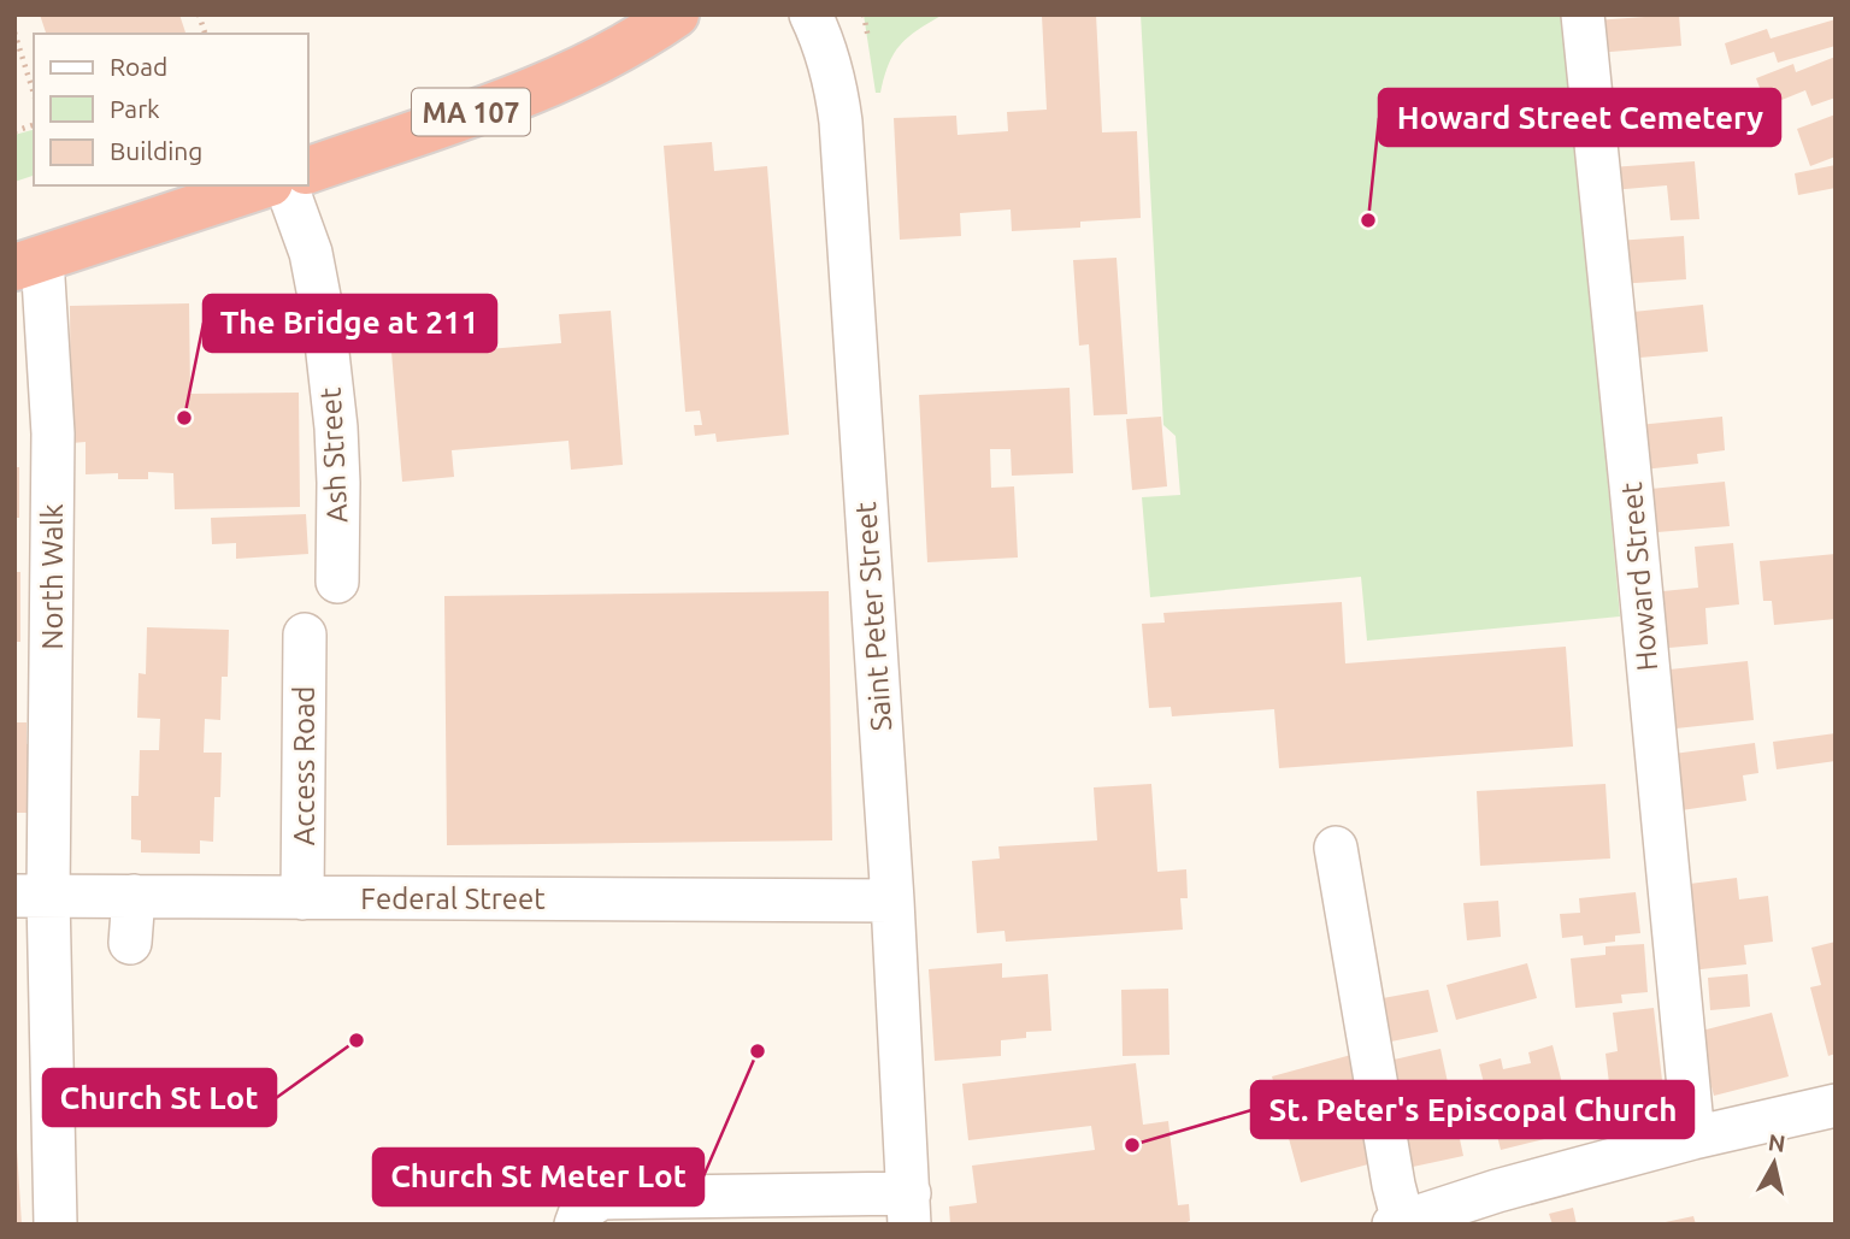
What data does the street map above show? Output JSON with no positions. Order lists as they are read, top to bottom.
{
  "streets": {
    "highway": ["MA 107"],
    "street": [
      "Ash Street",
      "North Walk",
      "Howard Street",
      "Saint Peter Street",
      "Access Road",
      "Federal Street"
    ]
  },
  "crossings": [
    ["North Walk", "Federal Street"],
    ["Saint Peter Street", "Federal Street"],
    ["Access Road", "Federal Street"]
  ],
  "places": [
    "Howard Street Cemetery",
    "The Bridge at 211",
    "Church St Lot",
    "Church St Meter Lot",
    "St. Peter's Episcopal Church"
  ],
  "legend": ["Road", "Park", "Building"],
  "north": "top"
}
